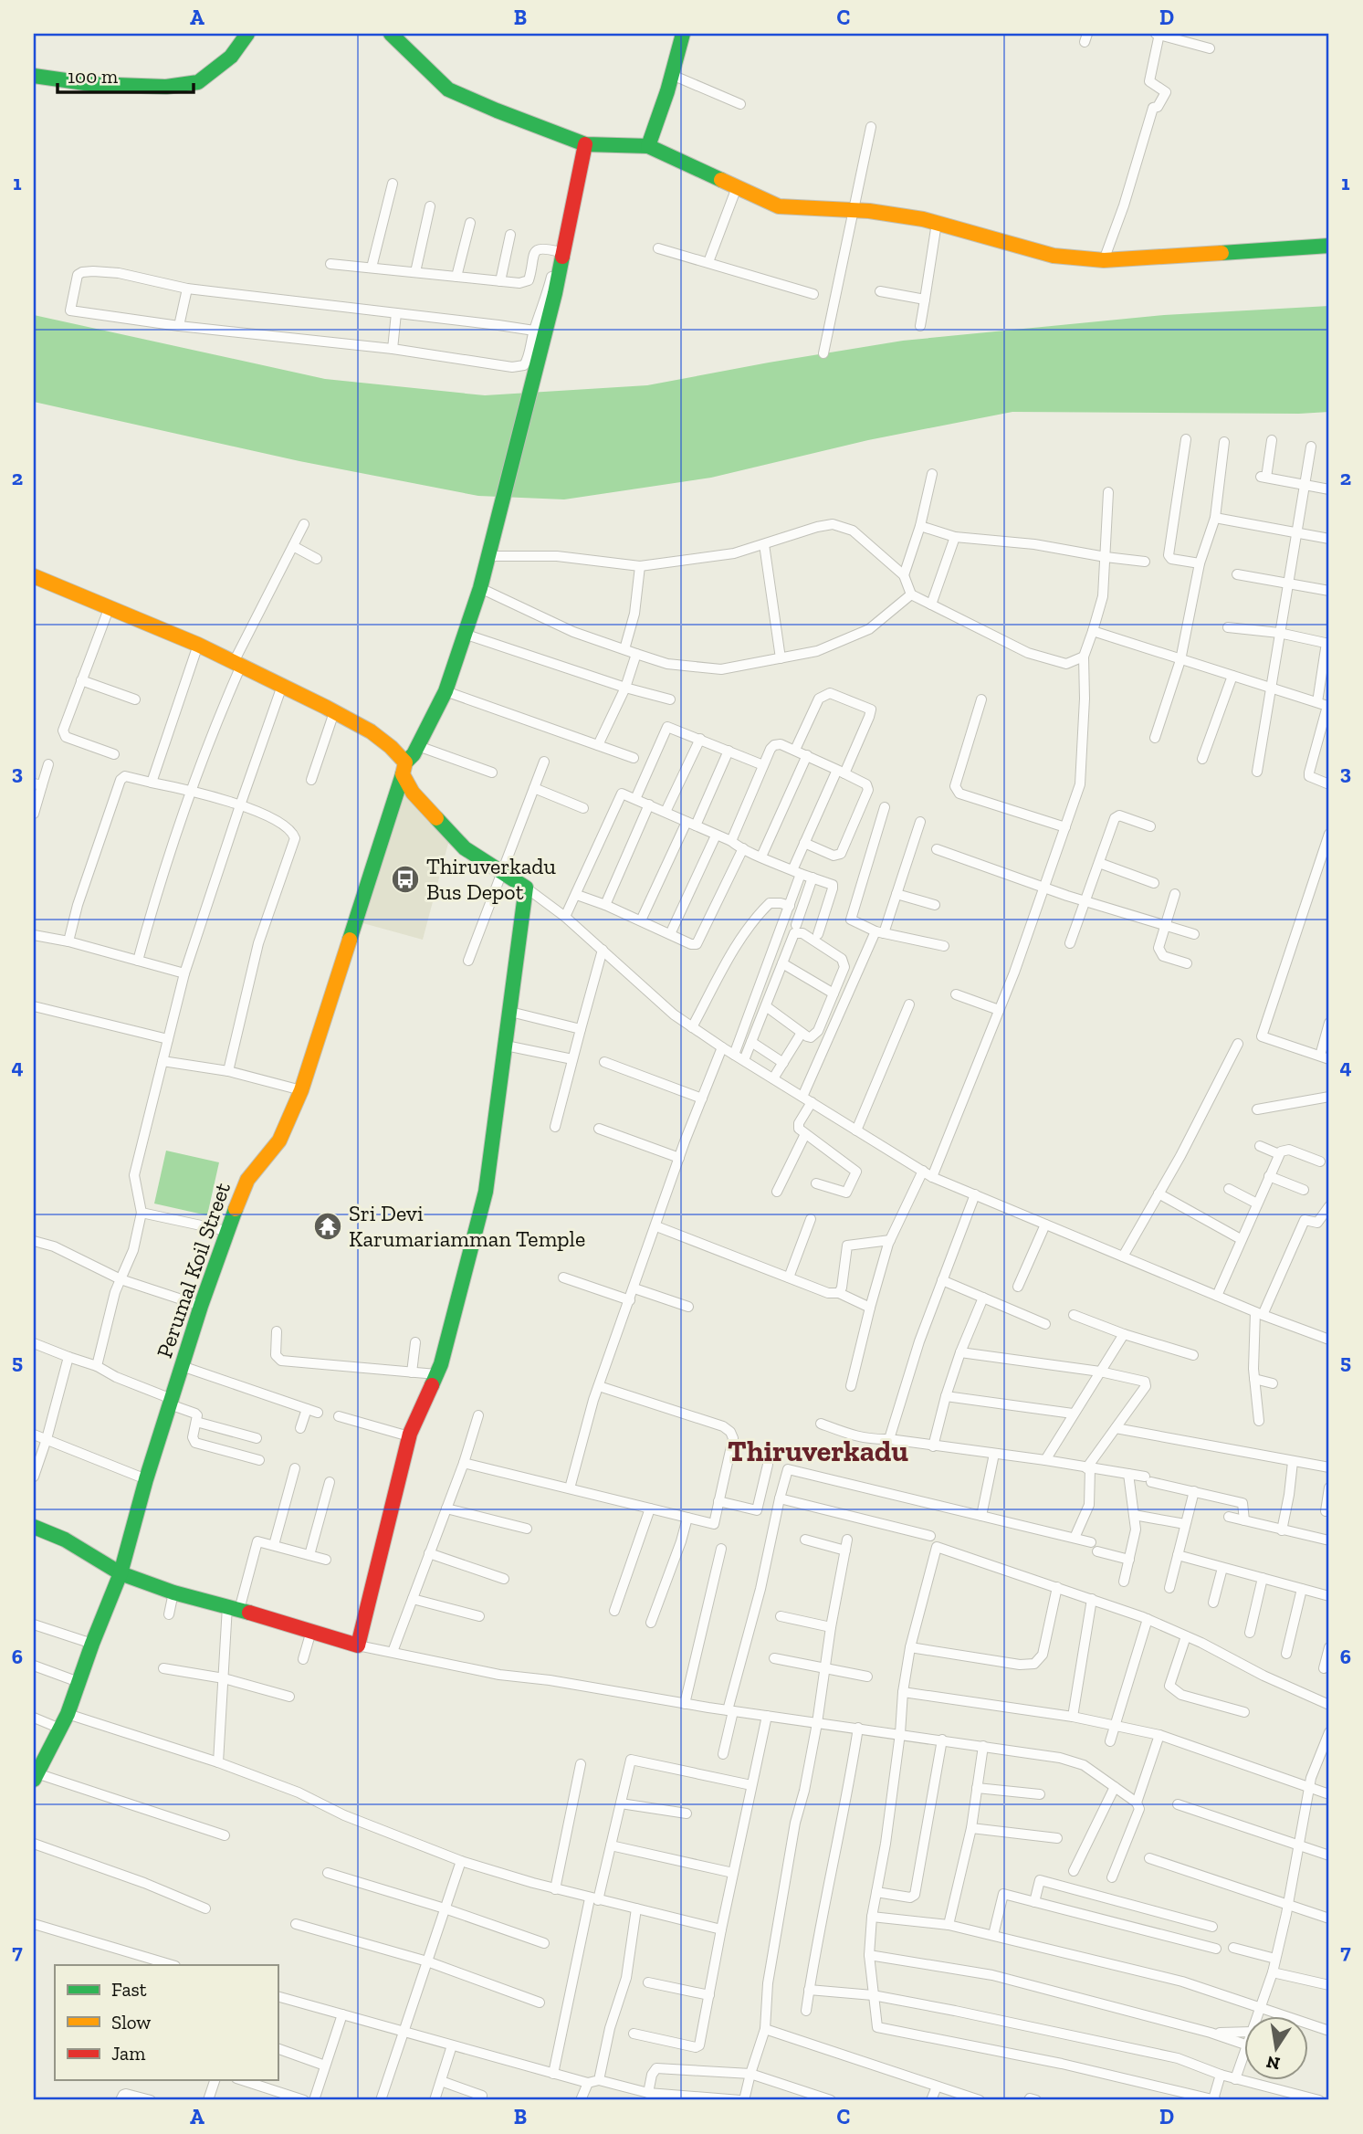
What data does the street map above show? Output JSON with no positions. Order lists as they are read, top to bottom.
{
  "streets": {
    "street": ["Perumal Koil Street"]
  },
  "districts": ["Thiruverkadu"],
  "places": {
    "bus stop": ["Thiruverkadu Bus Depot"],
    "temple": ["Sri Devi Karumariamman Temple"]
  },
  "legend": ["Fast", "Slow", "Jam"],
  "scale_bar": "100 m",
  "north": "bottom",
  "grid": {
    "columns": [
      "A",
      "B",
      "C",
      "D"
    ],
    "rows": [
      "1",
      "2",
      "3",
      "4",
      "5",
      "6",
      "7"
    ]
  }
}
